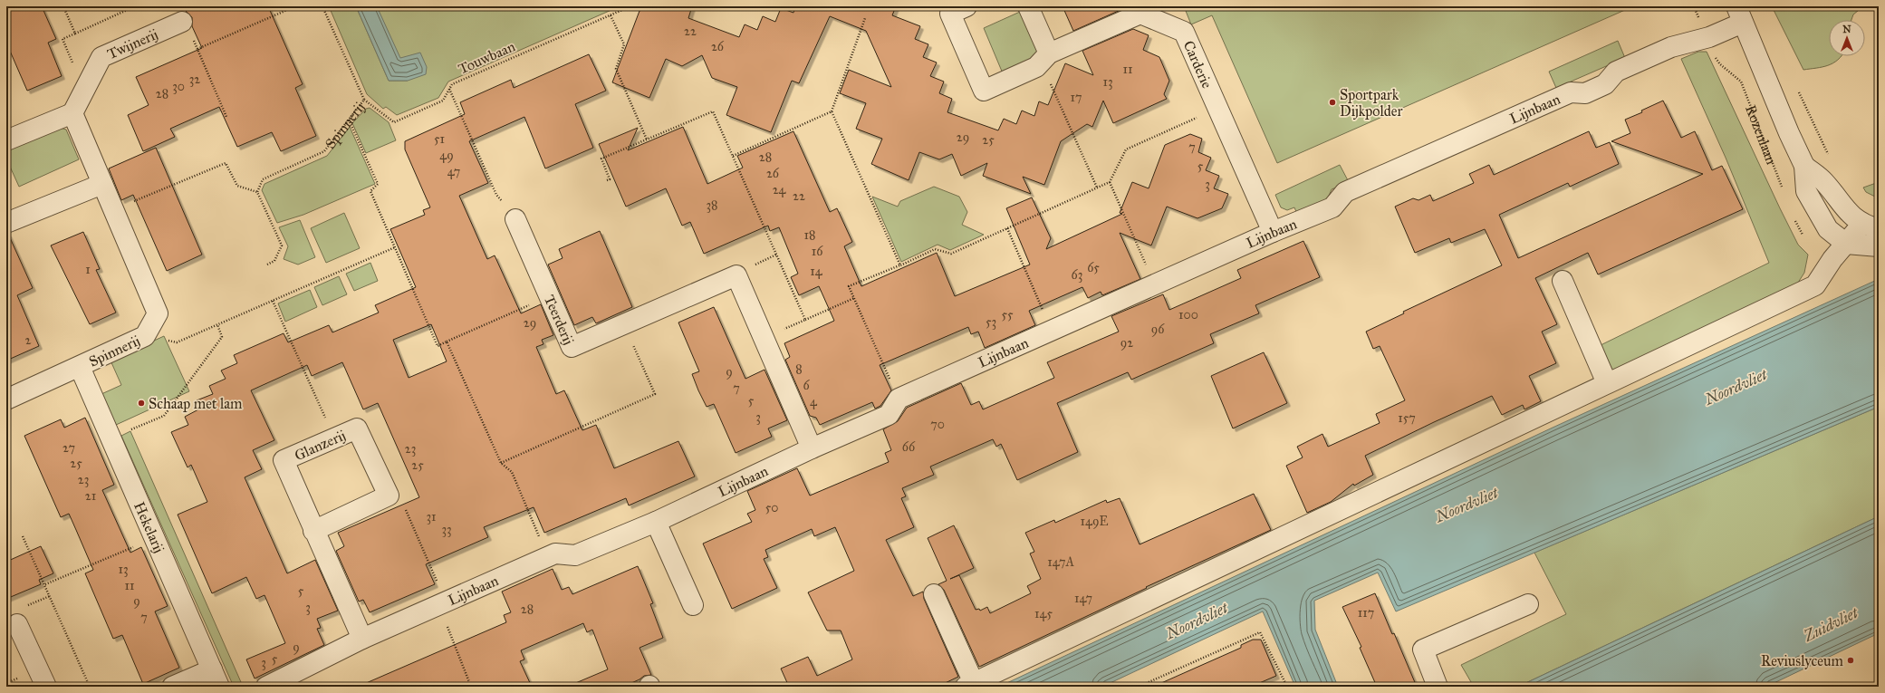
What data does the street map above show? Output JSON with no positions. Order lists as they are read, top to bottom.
{
  "streets": {
    "street": [
      "Twijnerij",
      "Carderie",
      "Lijnbaan",
      "Spinnerij",
      "Rozenlaan",
      "Teerderij",
      "Glanzerij",
      "Hekelarij"
    ],
    "path": ["Touwbaan"]
  },
  "crossings": [
    ["Touwbaan", "Spinnerij"],
    ["Carderie", "Lijnbaan"],
    ["Lijnbaan", "Rozenlaan"],
    ["Lijnbaan", "Teerderij"],
    ["Lijnbaan", "Glanzerij"],
    ["Spinnerij", "Hekelarij"]
  ],
  "water": ["Noordvliet", "Zuidvliet"],
  "places": ["Sportpark Dijkpolder", "Schaap met lam", "Reviuslyceum"],
  "house_numbers": [
    "22",
    "26",
    "11",
    "32",
    "13",
    "30",
    "28",
    "17",
    "29",
    "51",
    "25",
    "7",
    "49",
    "28",
    "5",
    "47",
    "26",
    "3",
    "24",
    "22",
    "38",
    "18",
    "16",
    "65",
    "1",
    "14",
    "63",
    "55",
    "100",
    "53",
    "29",
    "96",
    "2",
    "92",
    "8",
    "9",
    "6",
    "7",
    "5",
    "4",
    "3",
    "157",
    "70",
    "66",
    "27",
    "23",
    "25",
    "25",
    "23",
    "21",
    "50",
    "31",
    "149E",
    "33",
    "147A",
    "13",
    "11",
    "5",
    "147",
    "9",
    "3",
    "28",
    "117",
    "145",
    "7",
    "9",
    "5",
    "3"
  ],
  "north": "top"
}
